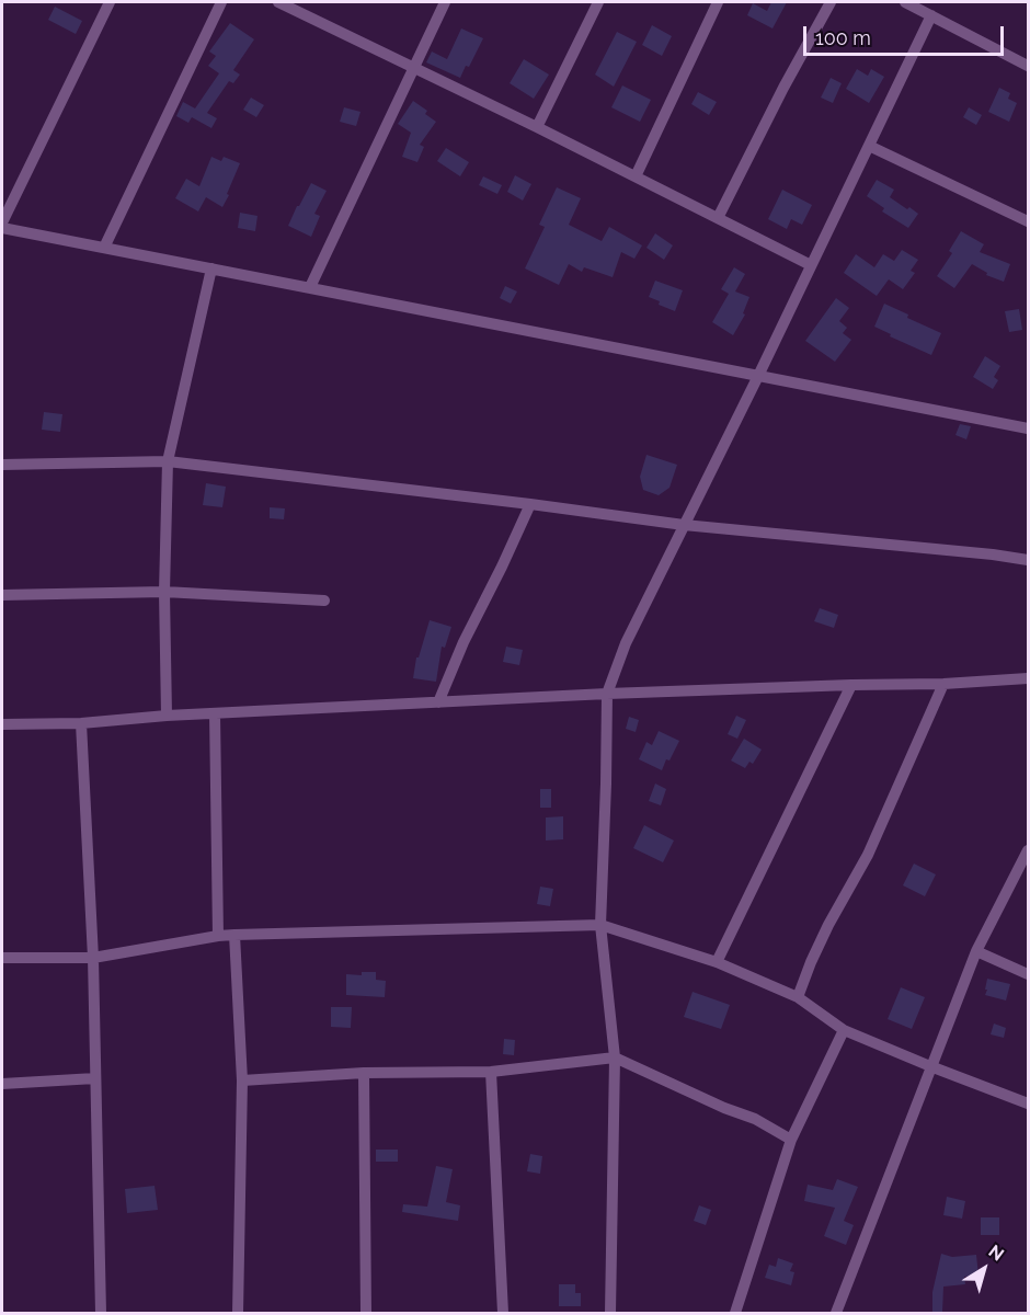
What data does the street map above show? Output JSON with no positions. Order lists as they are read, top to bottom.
{
  "scale_bar": "100 m",
  "north": "top right"
}
